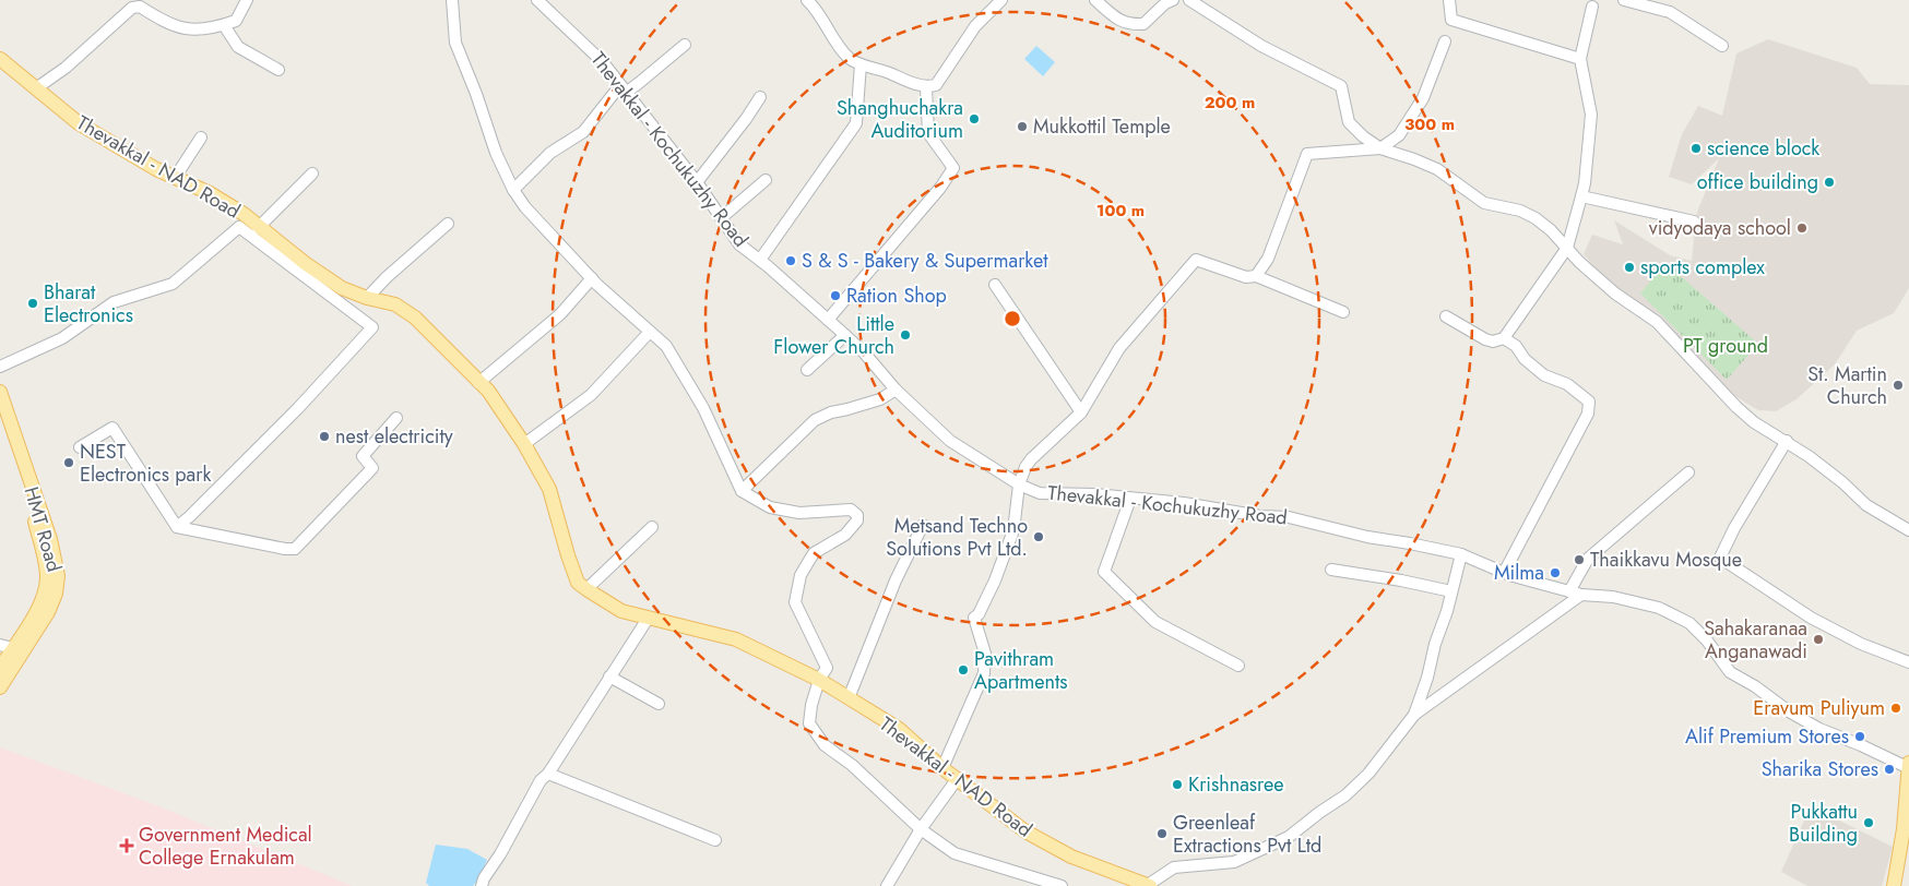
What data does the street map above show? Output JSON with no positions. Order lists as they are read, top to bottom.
{
  "streets": {
    "main road": ["Thevakkal - NAD Road", "HMT Road"],
    "street": ["Thevakkal - Kochukuzhy Road"]
  },
  "parks": ["PT ground"],
  "places": {
    "other": [
      "Shanghuchakra Auditorium",
      "Mukkottil Temple",
      "science block",
      "office building",
      "vidyodaya school",
      "S & S - Bakery & Supermarket",
      "sports complex",
      "Ration Shop",
      "Bharat Electronics",
      "Little Flower Church",
      "St. Martin Church",
      "nest electricity",
      "NEST Electronics park",
      "Metsand Techno Solutions Pvt Ltd.",
      "Thaikkavu Mosque",
      "Milma",
      "Sahakaranaa Anganawadi",
      "Pavithram Apartments",
      "Eravum Puliyum",
      "Alif Premium Stores",
      "Sharika Stores",
      "Krishnasree",
      "Pukkattu Building",
      "Greenleaf Extractions Pvt Ltd"
    ],
    "health": ["Government Medical College Ernakulam"]
  },
  "rings": ["200 m", "300 m", "100 m"]
}
